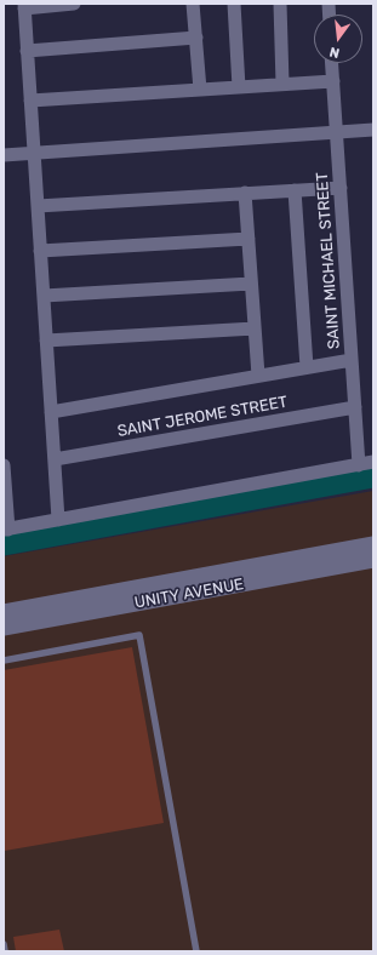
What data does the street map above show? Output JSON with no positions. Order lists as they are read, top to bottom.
{
  "streets": {
    "street": ["SAINT MICHAEL STREET", "SAINT JEROME STREET", "UNITY AVENUE"]
  },
  "crossings": [
    ["SAINT MICHAEL STREET", "SAINT JEROME STREET"]
  ],
  "north": "bottom"
}
